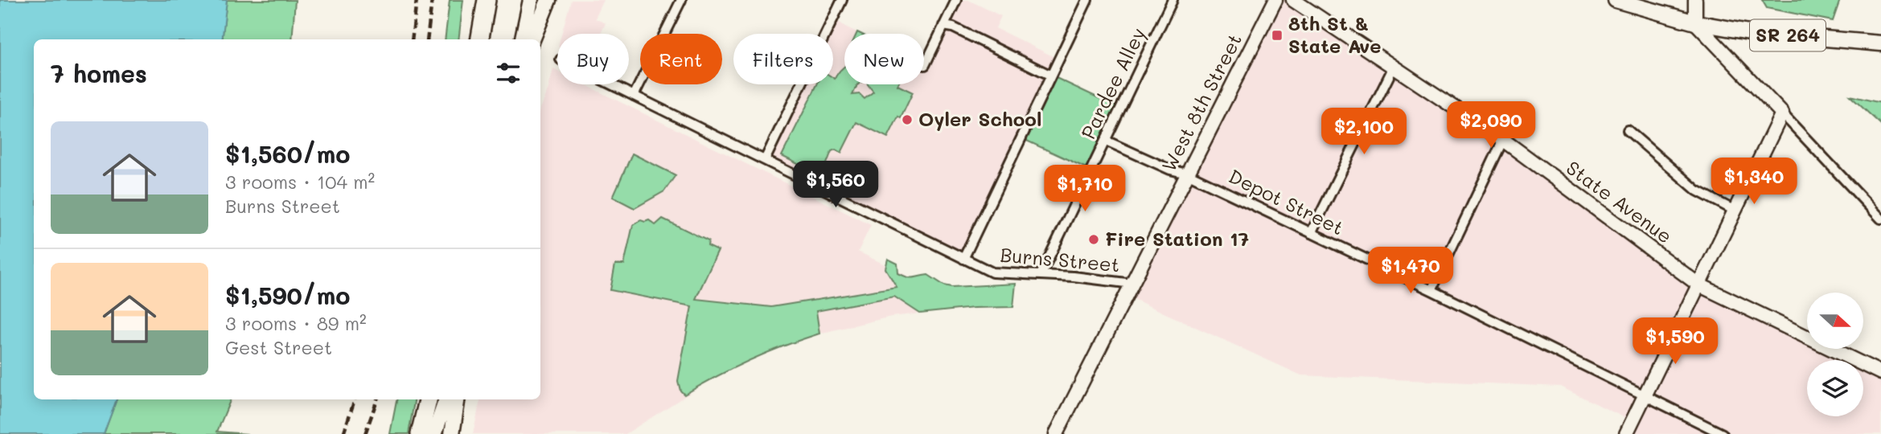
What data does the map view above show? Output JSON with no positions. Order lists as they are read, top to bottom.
{
  "streets": {
    "main road": ["SR 264", "West 8th Street", "State Avenue"],
    "street": ["Pardee Alley", "Depot Street", "Burns Street"]
  },
  "crossings": [
    ["Pardee Alley", "Depot Street"],
    ["Pardee Alley", "Burns Street"],
    ["West 8th Street", "Depot Street"],
    ["West 8th Street", "Burns Street"]
  ],
  "places": {
    "transit": ["8th St & State Ave"],
    "other": ["Oyler School", "Fire Station 17"]
  },
  "north": "right",
  "page": {
    "chip": [
      "Buy",
      "Rent",
      "Filters",
      "New"
    ],
    "heading": "7 homes",
    "price": [
      "$2,090",
      "$2,100",
      "$1,340",
      "$1,560",
      "$1,710",
      "$1,470",
      "$1,590"
    ],
    "list": [
      {
        "name": "$1,560/mo",
        "note": "3 rooms · 104 m² · Burns Street"
      },
      {
        "name": "$1,590/mo",
        "note": "3 rooms · 89 m² · Gest Street"
      }
    ]
  }
}
